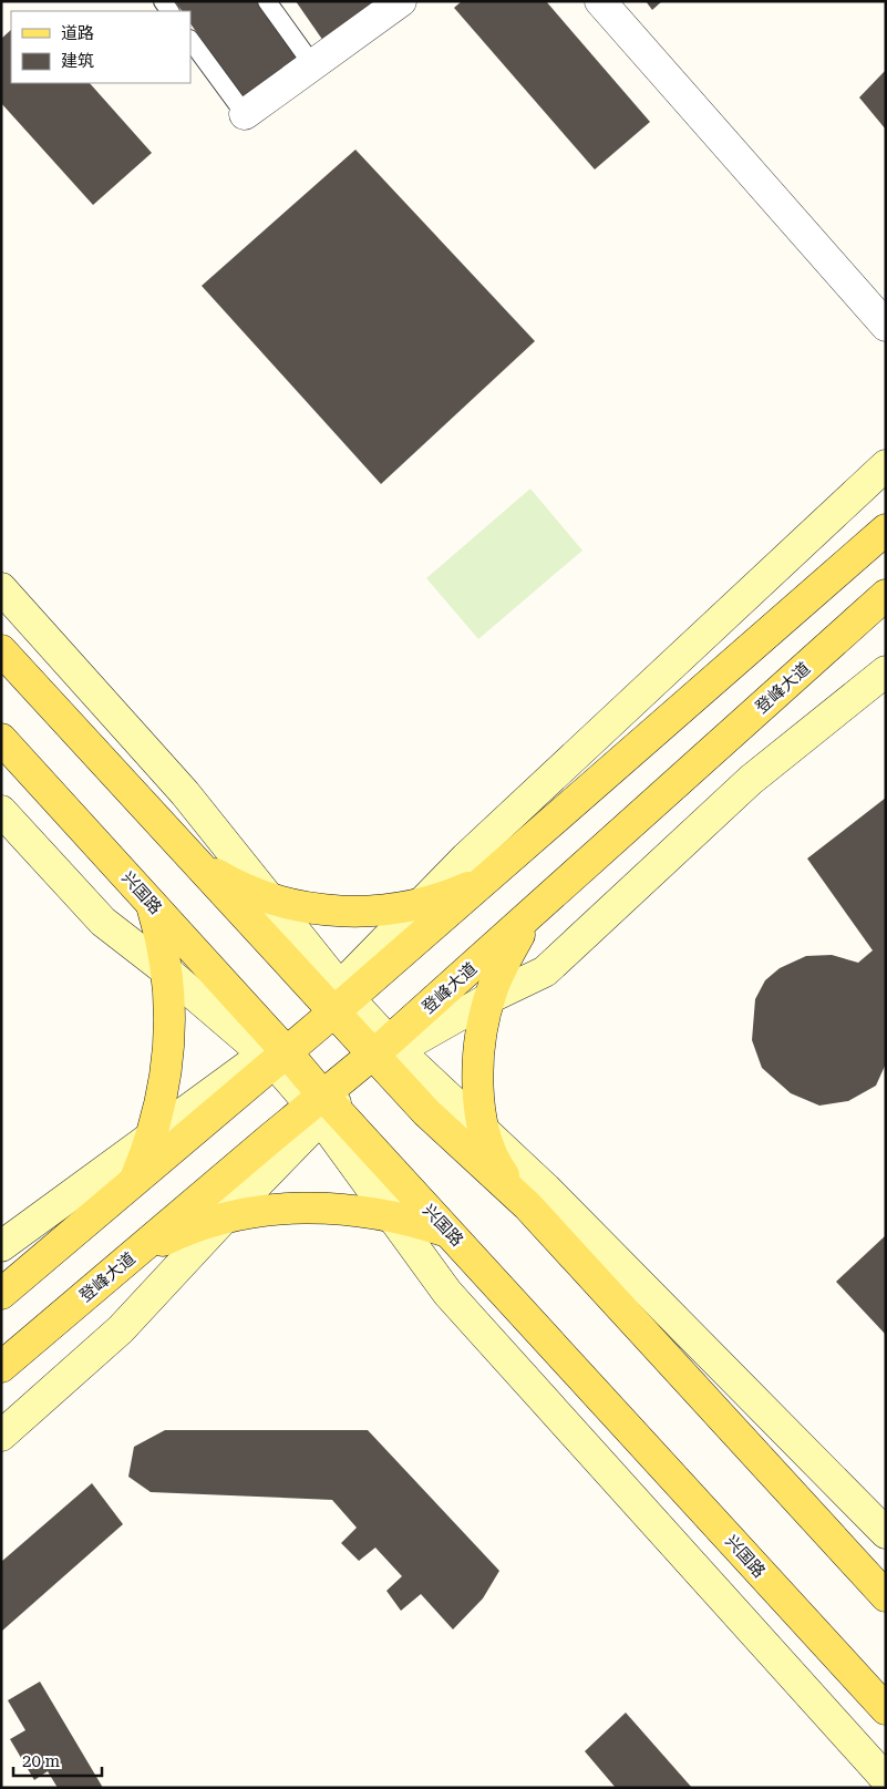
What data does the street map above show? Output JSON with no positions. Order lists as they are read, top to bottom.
{
  "streets": {
    "main road": ["登峰大道", "兴国路"]
  },
  "crossings": [
    ["登峰大道", "兴国路"]
  ],
  "legend": ["道路", "建筑"],
  "scale_bar": "20 m"
}
